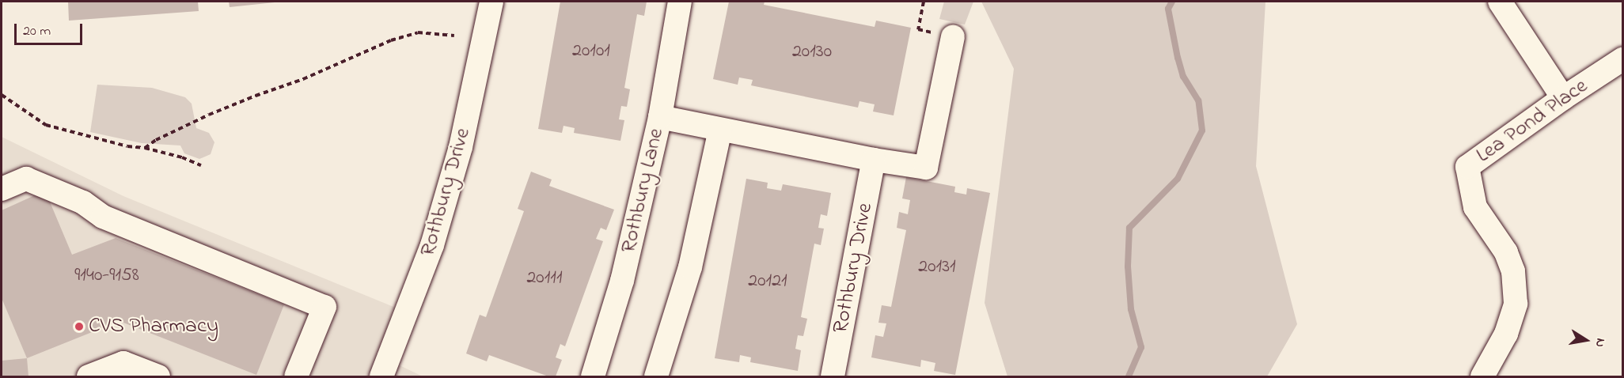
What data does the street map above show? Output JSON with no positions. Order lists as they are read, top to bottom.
{
  "streets": {
    "street": ["Lea Pond Place", "Rothbury Lane", "Rothbury Drive"]
  },
  "places": ["CVS Pharmacy"],
  "house_numbers": [
    "20101",
    "20130",
    "20131",
    "9140-9158",
    "20111",
    "20121"
  ],
  "scale_bar": "20 m",
  "north": "right"
}
